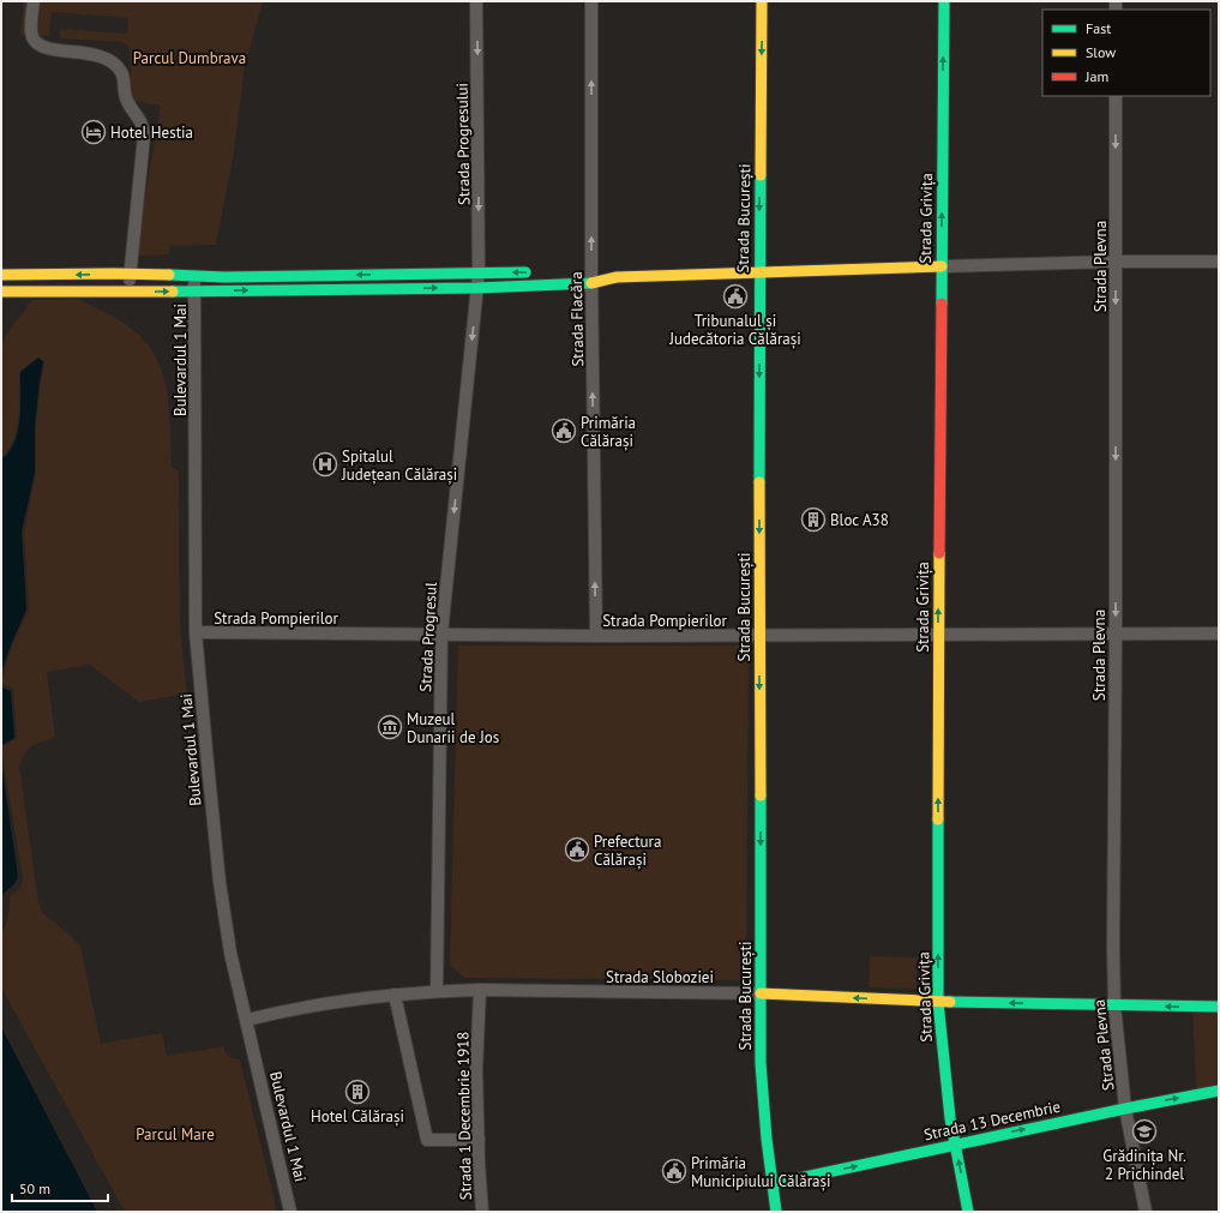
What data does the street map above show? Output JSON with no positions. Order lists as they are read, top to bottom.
{
  "streets": {
    "main road": [
      "Strada București",
      "Strada Grivița",
      "Strada Sloboziei",
      "Strada 13 Decembrie"
    ],
    "street": [
      "Strada Progresului",
      "Strada Plevna",
      "Strada Flacăra",
      "Bulevardul 1 Mai",
      "Strada Pompierilor",
      "Strada Progresul",
      "Strada 1 Decembrie 1918"
    ]
  },
  "crossings": [
    ["Strada Progresului", "Strada Progresul"],
    ["Strada București", "Strada Pompierilor"],
    ["Strada București", "Strada Sloboziei"],
    ["Strada București", "Strada 13 Decembrie"],
    ["Strada Grivița", "Strada Pompierilor"],
    ["Strada Grivița", "Strada Sloboziei"],
    ["Strada Grivița", "Strada 13 Decembrie"],
    ["Strada Plevna", "Strada Pompierilor"],
    ["Strada Plevna", "Strada Sloboziei"],
    ["Strada Plevna", "Strada 13 Decembrie"],
    ["Strada Flacăra", "Strada Pompierilor"],
    ["Bulevardul 1 Mai", "Strada Pompierilor"],
    ["Bulevardul 1 Mai", "Strada Sloboziei"],
    ["Strada Pompierilor", "Strada Progresul"],
    ["Strada Progresul", "Strada Sloboziei"],
    ["Strada Sloboziei", "Strada 1 Decembrie 1918"]
  ],
  "one_way": [
    "Strada Progresului",
    "Strada București",
    "Strada Grivița",
    "Strada Plevna",
    "Strada Flacăra",
    "Strada Progresul",
    "Strada Sloboziei",
    "Strada 13 Decembrie"
  ],
  "parks": ["Parcul Dumbrava", "Parcul Mare"],
  "places": {
    "hotel": ["Hotel Hestia"],
    "public building": [
      "Tribunalul și Judecătoria Călărași",
      "Primăria Călărași",
      "Prefectura Călărași",
      "Primăria Municipiului Călărași"
    ],
    "hospital": ["Spitalul Județean Călărași"],
    "building": ["Bloc A38", "Hotel Călărași"],
    "museum": ["Muzeul Dunarii de Jos"],
    "school or university": ["Grădinița Nr. 2 Prichindel"]
  },
  "legend": ["Fast", "Slow", "Jam"],
  "scale_bar": "50 m"
}
